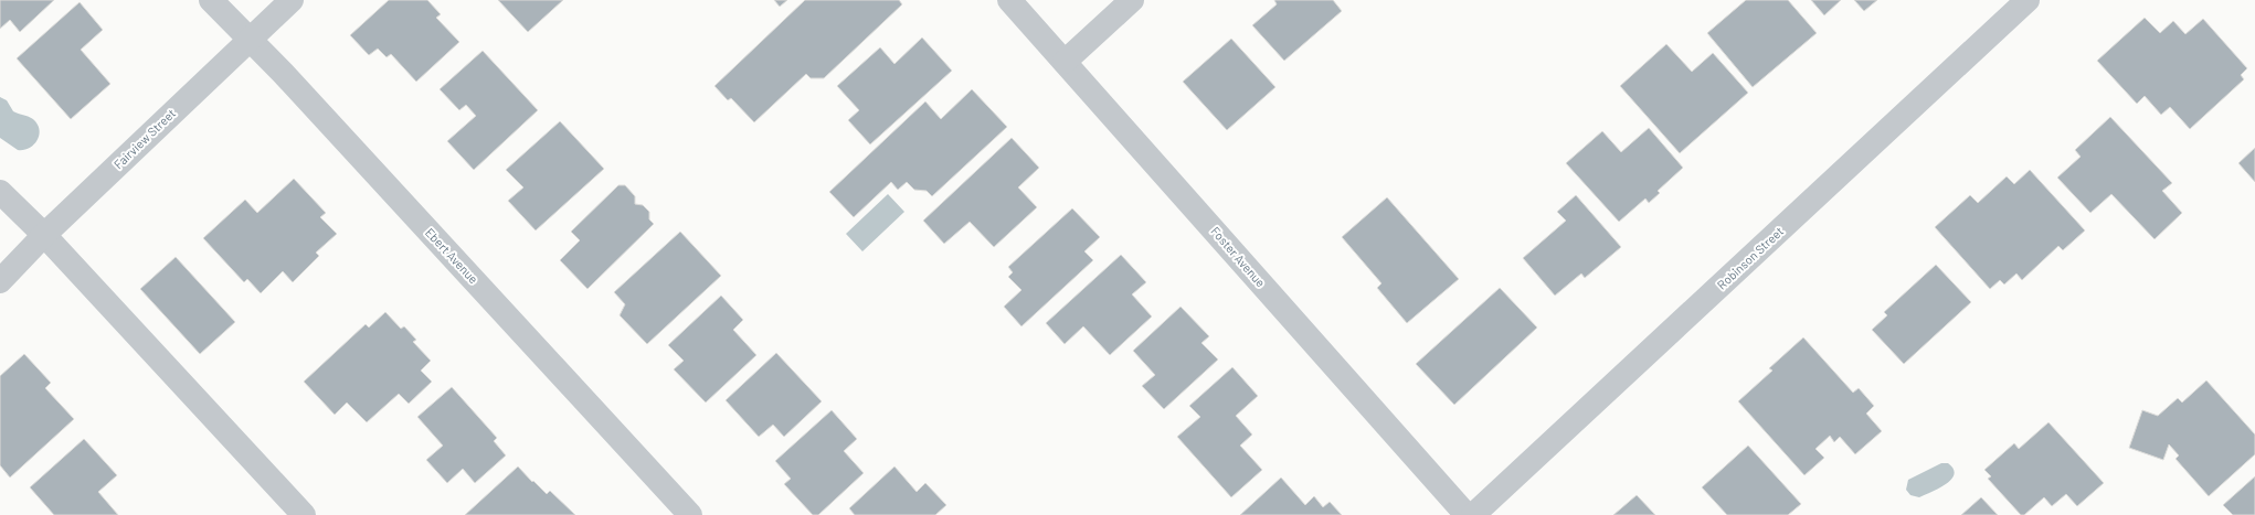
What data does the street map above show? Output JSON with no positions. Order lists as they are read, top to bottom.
{
  "streets": {
    "street": [
      "Fairview Street",
      "Ebert Avenue",
      "Foster Avenue",
      "Robinson Street"
    ]
  },
  "crossings": [
    ["Fairview Street", "Ebert Avenue"]
  ]
}
